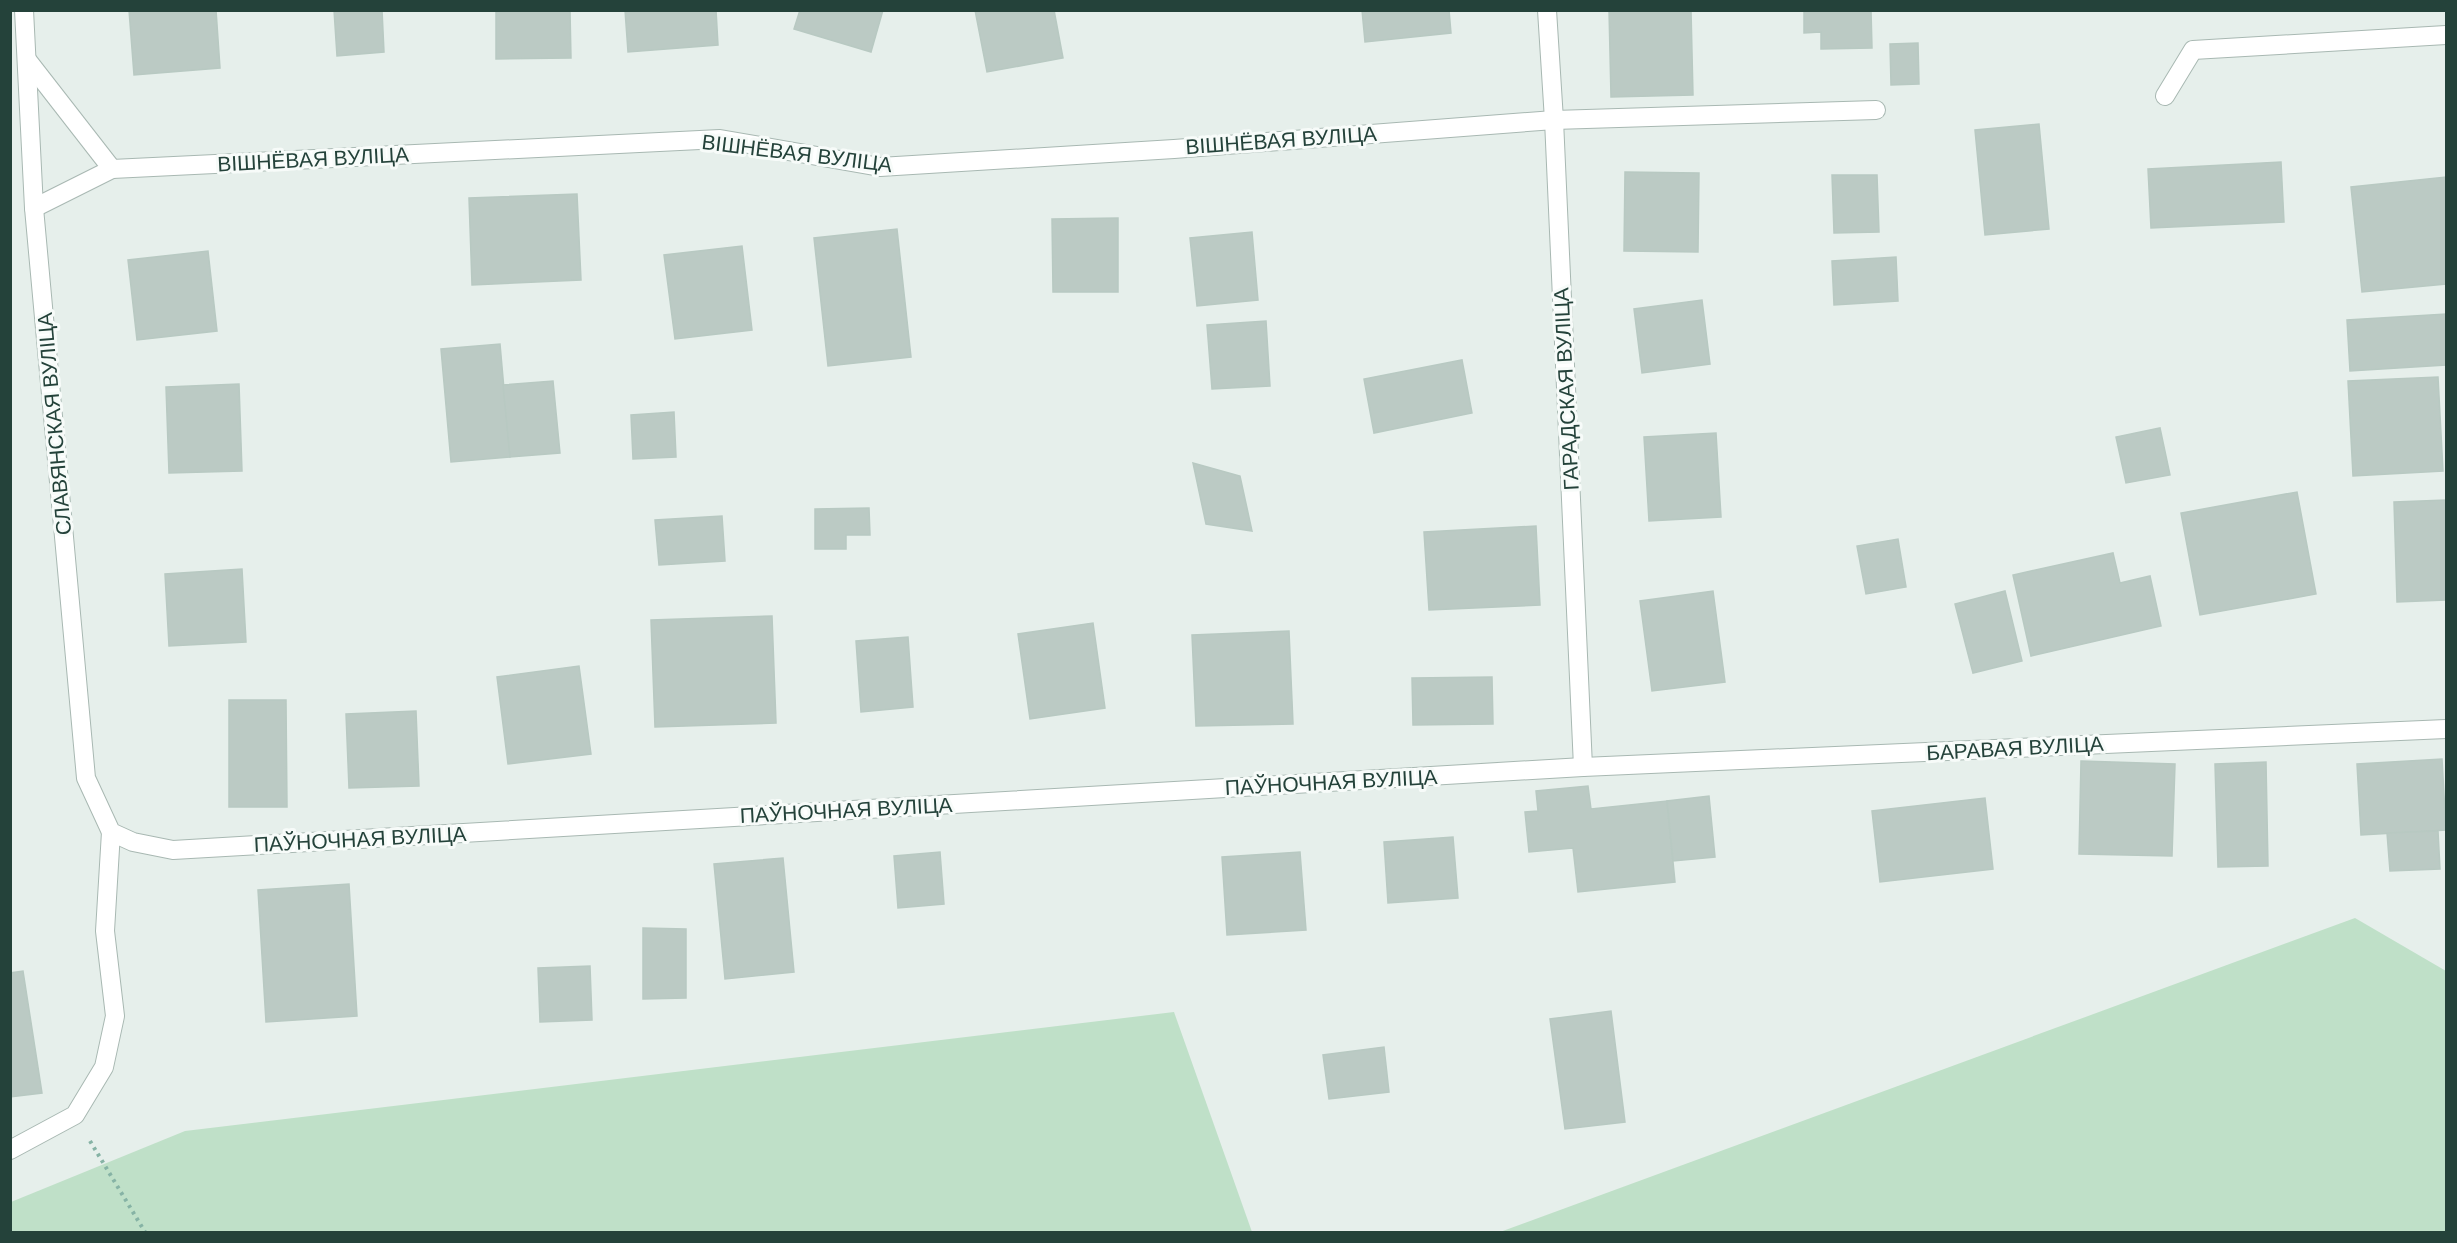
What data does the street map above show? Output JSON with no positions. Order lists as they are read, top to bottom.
{
  "streets": {
    "street": [
      "ВІШНЁВАЯ ВУЛІЦА",
      "ГАРАДСКАЯ ВУЛІЦА",
      "СЛАВЯНСКАЯ ВУЛІЦА",
      "БАРАВАЯ ВУЛІЦА",
      "ПАЎНОЧНАЯ ВУЛІЦА"
    ]
  },
  "crossings": [
    ["ВІШНЁВАЯ ВУЛІЦА", "ГАРАДСКАЯ ВУЛІЦА"],
    ["ВІШНЁВАЯ ВУЛІЦА", "СЛАВЯНСКАЯ ВУЛІЦА"],
    ["ГАРАДСКАЯ ВУЛІЦА", "БАРАВАЯ ВУЛІЦА"],
    ["ГАРАДСКАЯ ВУЛІЦА", "ПАЎНОЧНАЯ ВУЛІЦА"],
    ["СЛАВЯНСКАЯ ВУЛІЦА", "ПАЎНОЧНАЯ ВУЛІЦА"],
    ["БАРАВАЯ ВУЛІЦА", "ПАЎНОЧНАЯ ВУЛІЦА"]
  ]
}
